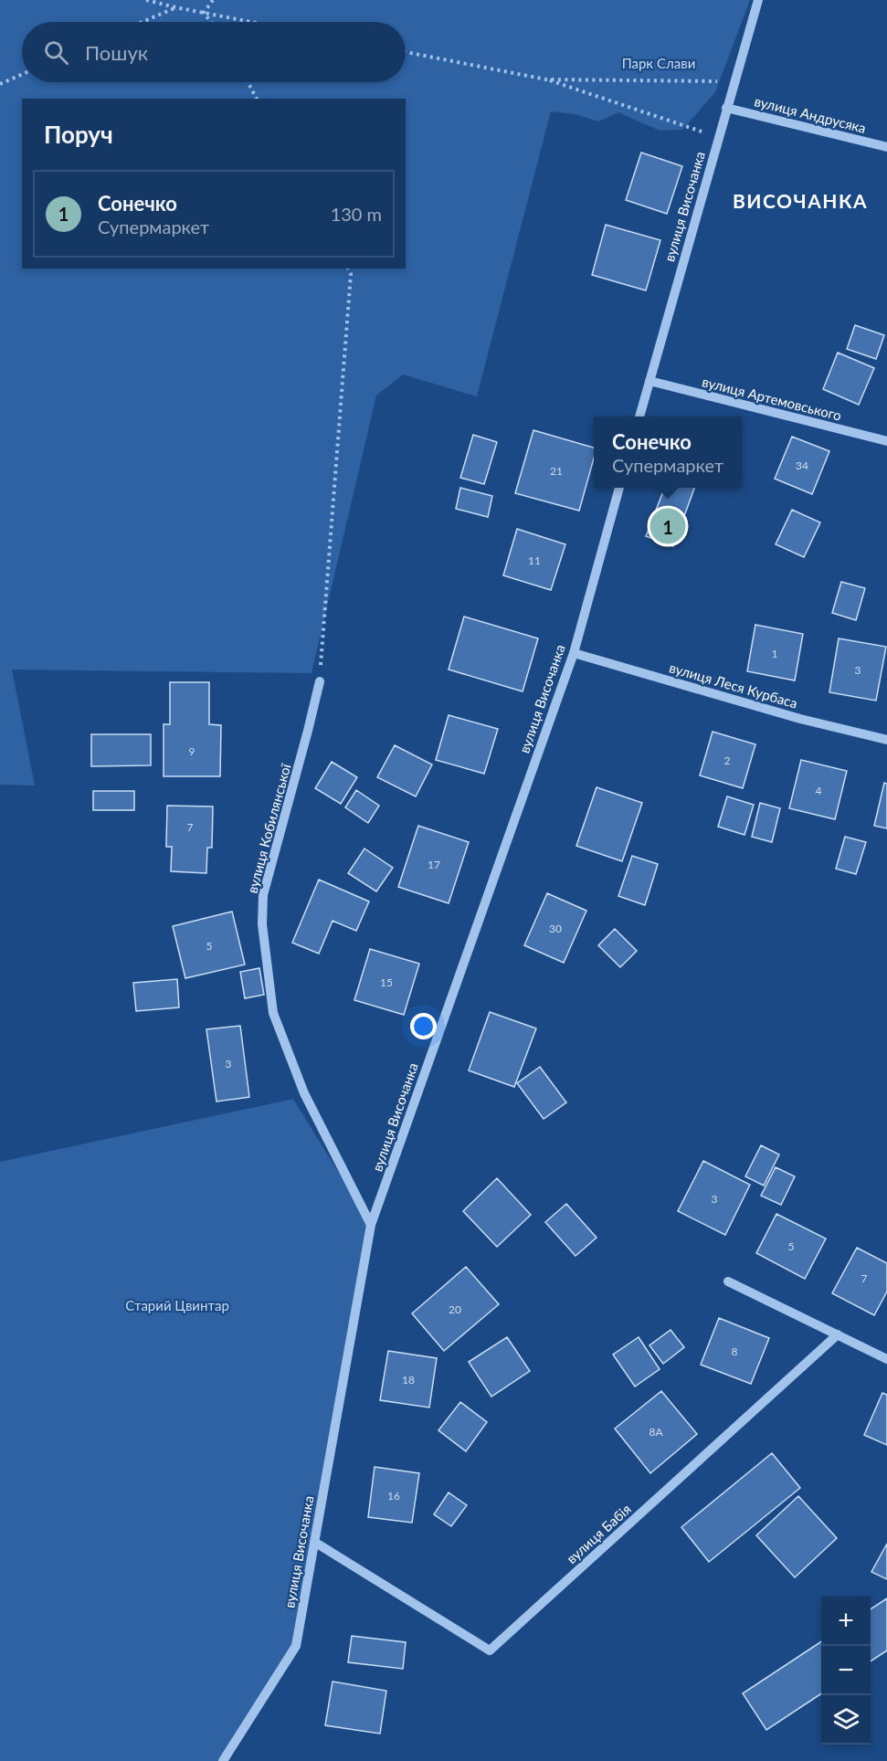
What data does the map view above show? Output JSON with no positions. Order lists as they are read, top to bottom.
{
  "streets": {
    "street": [
      "вулиця Андрусяка",
      "вулиця Височанка",
      "вулиця Артемовського",
      "вулиця Леся Курбаса",
      "вулиця Кобилянської",
      "вулиця Бабія"
    ]
  },
  "crossings": [
    ["вулиця Андрусяка", "вулиця Височанка"],
    ["вулиця Височанка", "вулиця Артемовського"],
    ["вулиця Височанка", "вулиця Леся Курбаса"],
    ["вулиця Височанка", "вулиця Кобилянської"],
    ["вулиця Височанка", "вулиця Бабія"]
  ],
  "districts": ["ВИСОЧАНКА"],
  "parks": ["Парк Слави", "Старий Цвинтар"],
  "house_numbers": [
    "34",
    "21",
    "11",
    "1",
    "3",
    "9",
    "2",
    "4",
    "7",
    "17",
    "30",
    "5",
    "15",
    "3",
    "3",
    "5",
    "7",
    "20",
    "8",
    "18",
    "8А",
    "16"
  ],
  "page": {
    "search": "Пошук",
    "heading": "Поруч",
    "list": [
      {
        "mark": "1",
        "name": "Сонечко",
        "note": "Супермаркет",
        "value": "130 m"
      }
    ],
    "popup": ["Сонечко", "Супермаркет"],
    "pins": "1",
    "map_buttons": ["+", "−"]
  }
}
